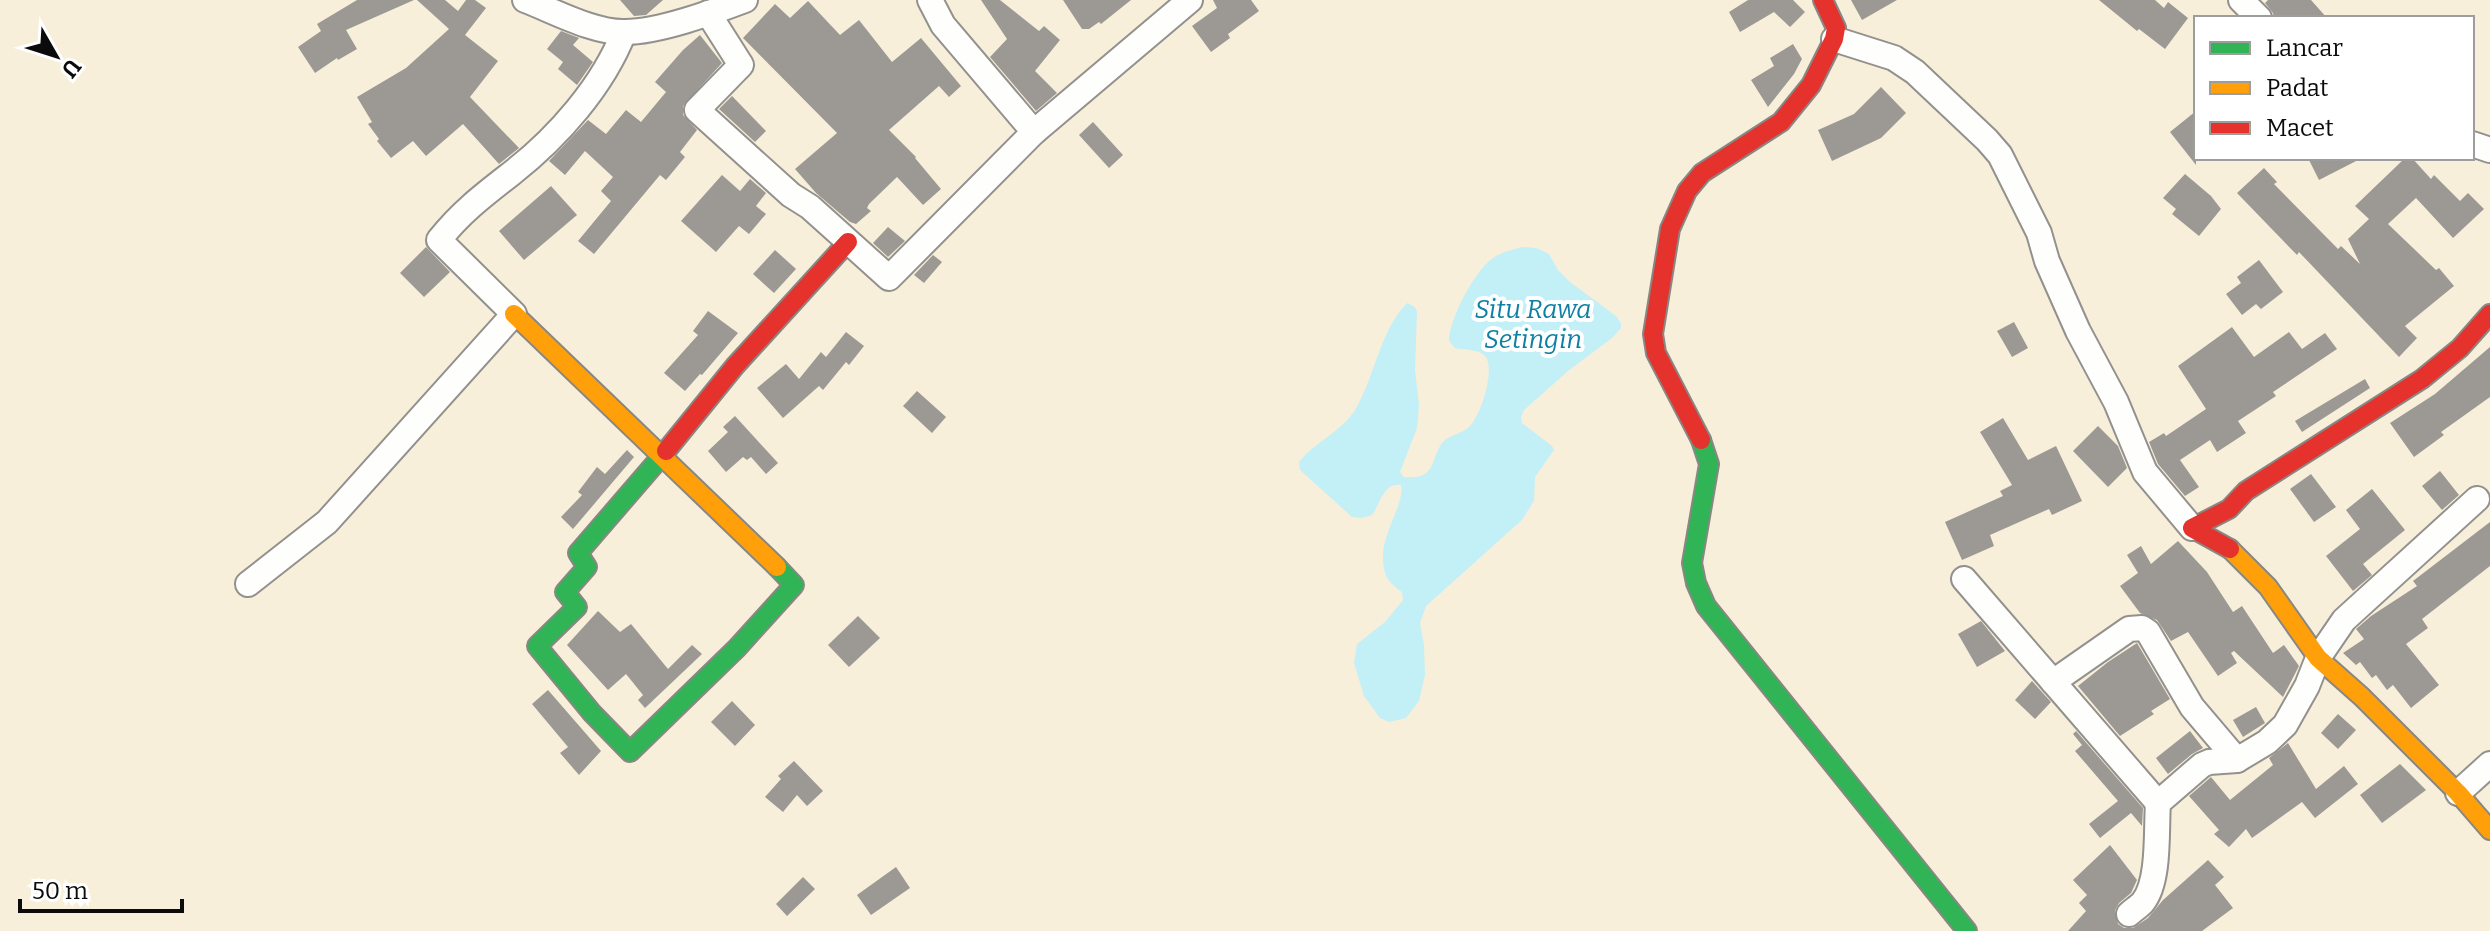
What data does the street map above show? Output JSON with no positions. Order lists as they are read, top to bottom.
{
  "water": ["Situ Rawa Setingin"],
  "legend": ["Lancar", "Padat", "Macet"],
  "scale_bar": "50 m",
  "north": "bottom right"
}
